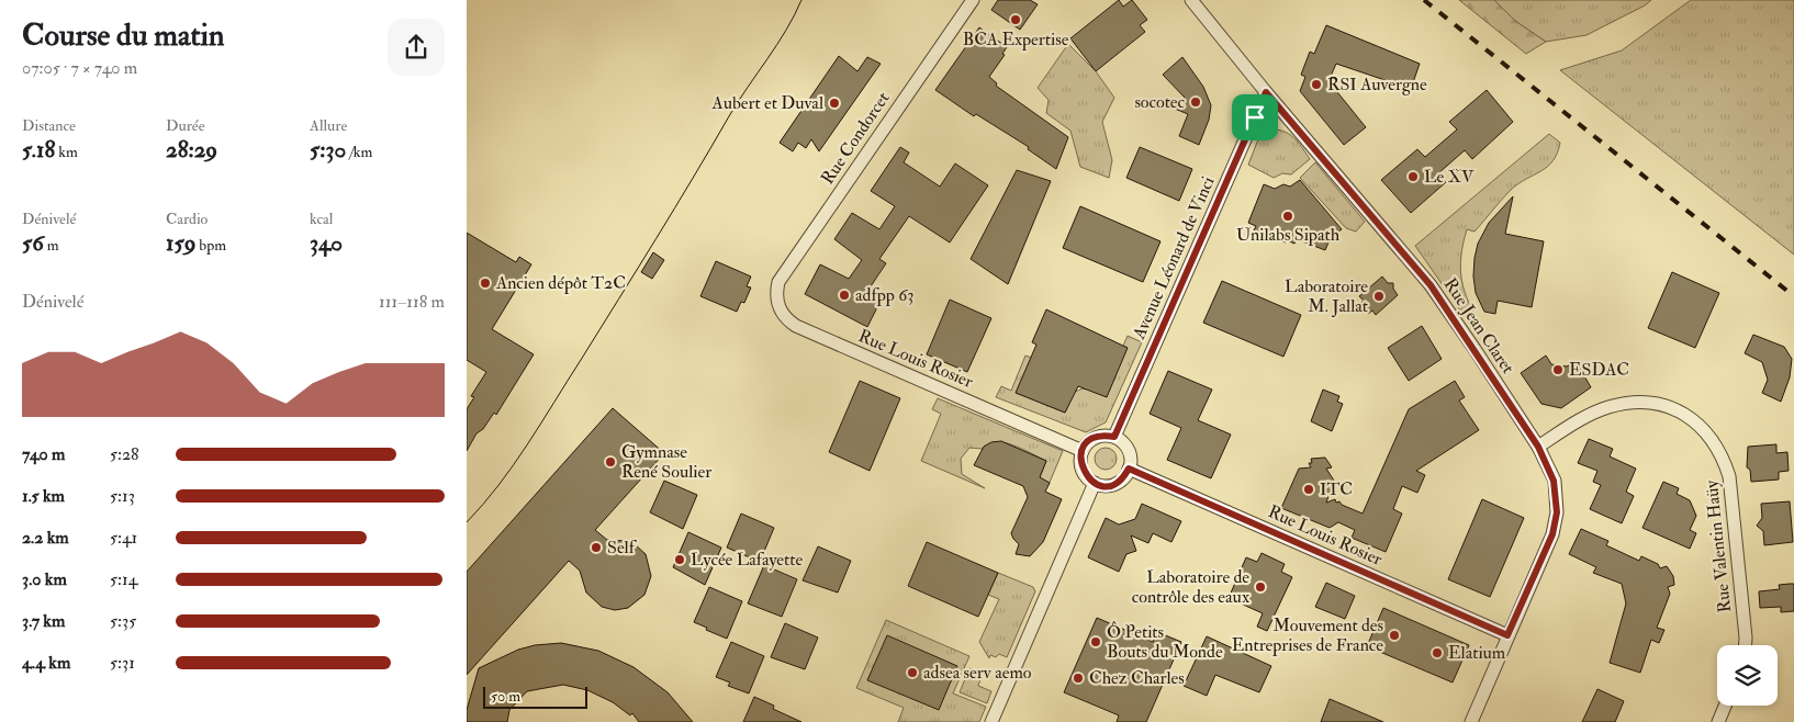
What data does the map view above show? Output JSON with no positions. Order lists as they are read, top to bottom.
{
  "streets": {
    "street": [
      "Rue Condorcet",
      "Avenue Léonard de Vinci",
      "Rue Jean Claret",
      "Rue Louis Rosier",
      "Rue Valentin Haüy"
    ]
  },
  "crossings": [
    ["Rue Condorcet", "Rue Louis Rosier"],
    ["Avenue Léonard de Vinci", "Rue Jean Claret"],
    ["Avenue Léonard de Vinci", "Rue Louis Rosier"],
    ["Rue Jean Claret", "Rue Louis Rosier"],
    ["Rue Jean Claret", "Rue Valentin Haüy"]
  ],
  "places": [
    "BCA Expertise",
    "RSI Auvergne",
    "socotec",
    "Aubert et Duval",
    "Le XV",
    "Unilabs Sipath",
    "Ancien dépôt T2C",
    "adfpp 63",
    "Laboratoire M. Jallat",
    "ESDAC",
    "Gymnase René Soulier",
    "ITC",
    "Self",
    "Lycée Lafayette",
    "Laboratoire de contrôle des eaux",
    "Mouvement des Entreprises de France",
    "Ô Petits Bouts du Monde",
    "Elatium",
    "adsea serv aemo",
    "Chez Charles"
  ],
  "scale_bar": "50 m",
  "page": {
    "heading": ["Course du matin", "07:05 · 7 × 740 m"],
    "stats": [
      ["Distance", "5.18 km"],
      ["Durée", "28:29"],
      ["Allure", "5:30 /km"],
      ["Dénivelé", "56 m"],
      ["Cardio", "159 bpm"],
      ["kcal", "340"]
    ],
    "chart": ["Dénivelé", "111–118 m"],
    "list": [
      {
        "name": "740 m",
        "note": "5:28"
      },
      {
        "name": "1.5 km",
        "note": "5:13"
      },
      {
        "name": "2.2 km",
        "note": "5:41"
      },
      {
        "name": "3.0 km",
        "note": "5:14"
      },
      {
        "name": "3.7 km",
        "note": "5:35"
      },
      {
        "name": "4.4 km",
        "note": "5:31"
      }
    ],
    "scale": "50 m"
  }
}
